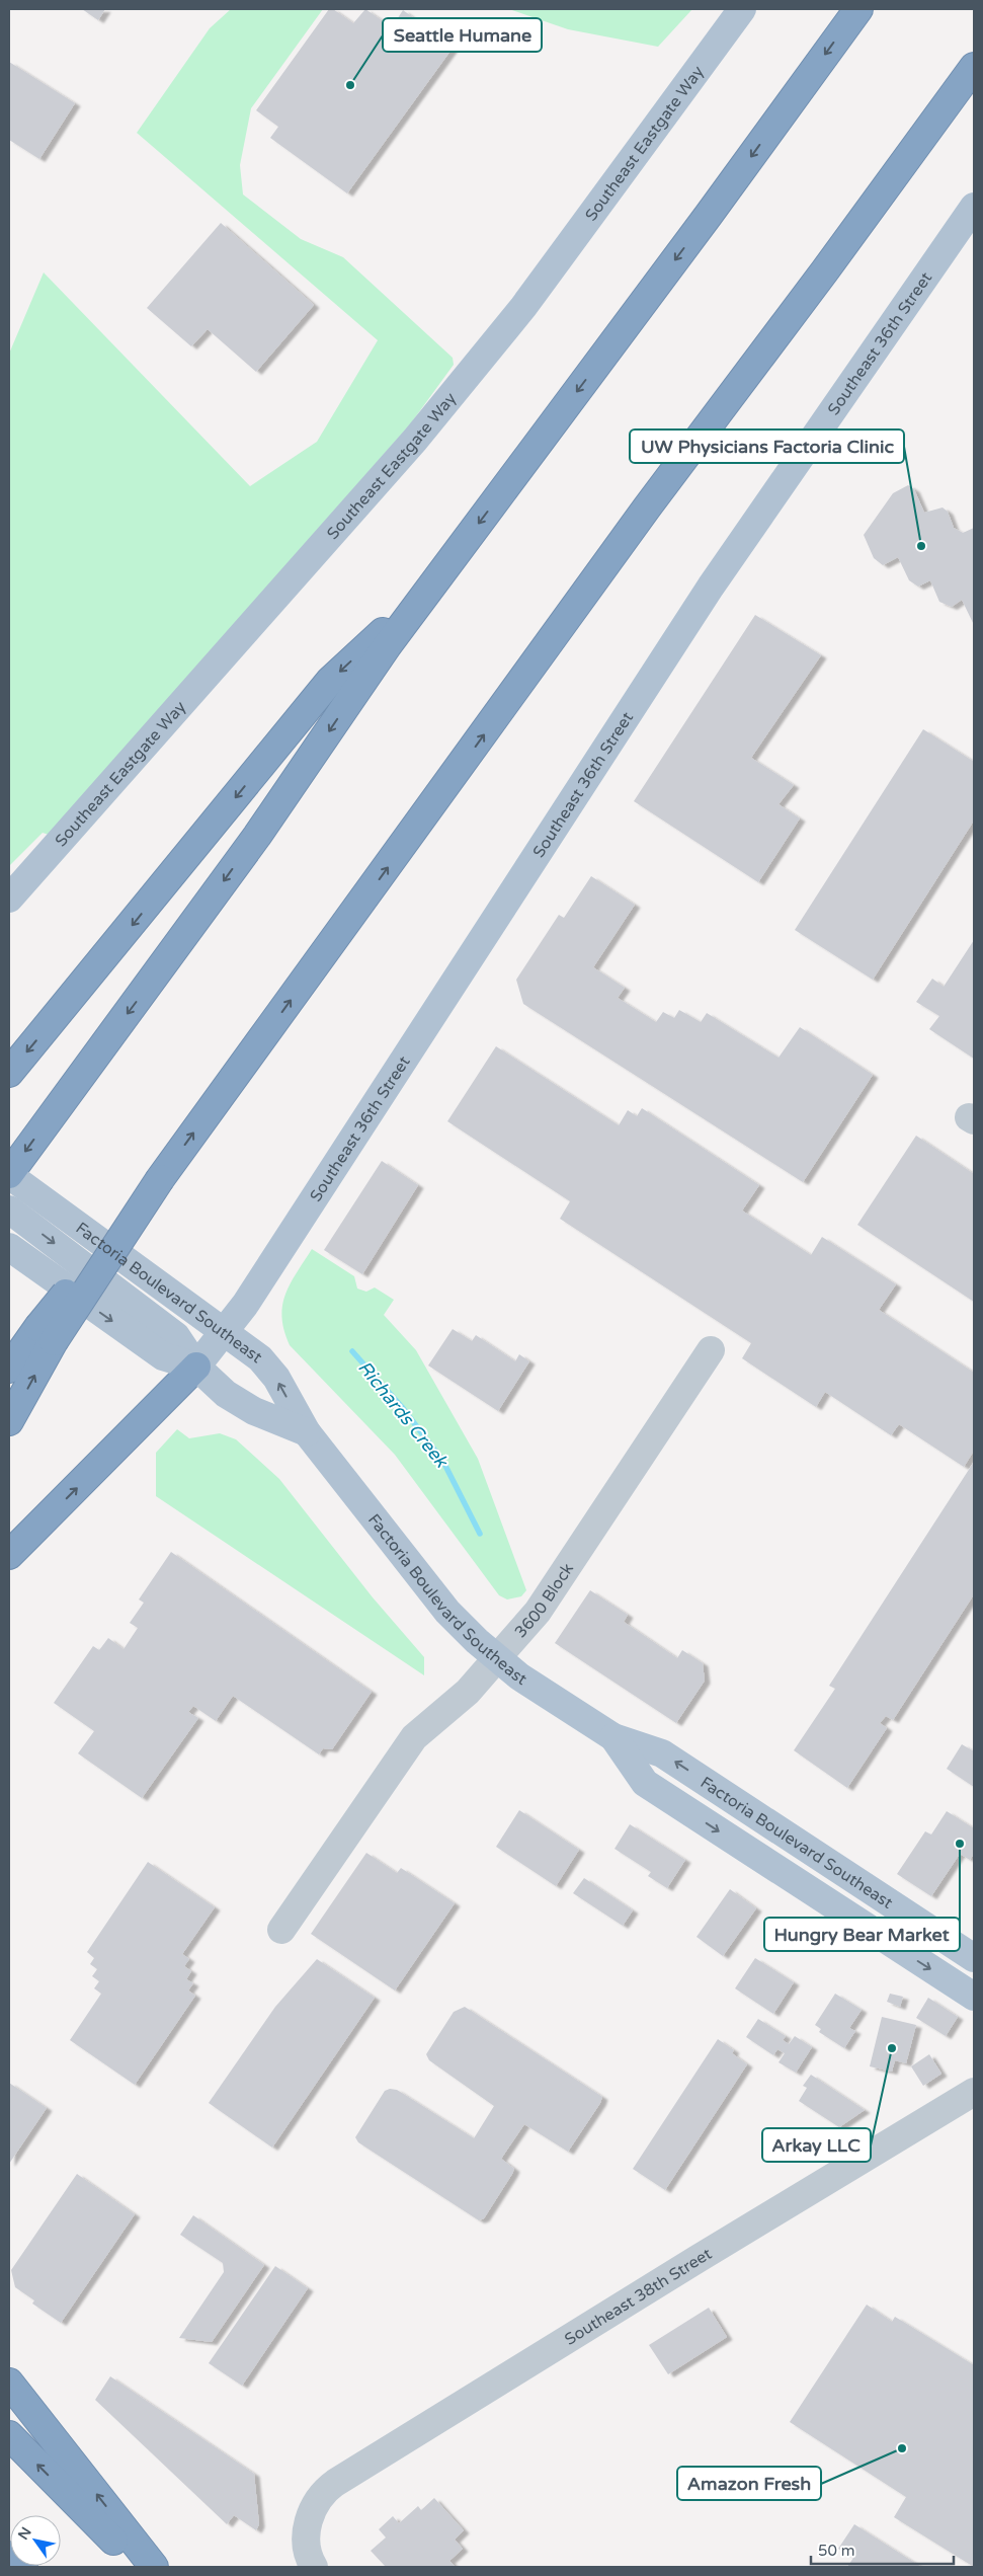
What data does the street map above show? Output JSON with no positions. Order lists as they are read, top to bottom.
{
  "streets": {
    "main road": ["Southeast Eastgate Way", "Southeast 36th Street", "Factoria Boulevard Southeast"],
    "street": ["3600 Block", "Southeast 38th Street"]
  },
  "crossings": [
    ["Southeast 36th Street", "Factoria Boulevard Southeast"],
    ["Factoria Boulevard Southeast", "3600 Block"]
  ],
  "water": ["Richards Creek"],
  "places": [
    "Seattle Humane",
    "UW Physicians Factoria Clinic",
    "Hungry Bear Market",
    "Arkay LLC",
    "Amazon Fresh"
  ],
  "scale_bar": "50 m",
  "north": "top left"
}
